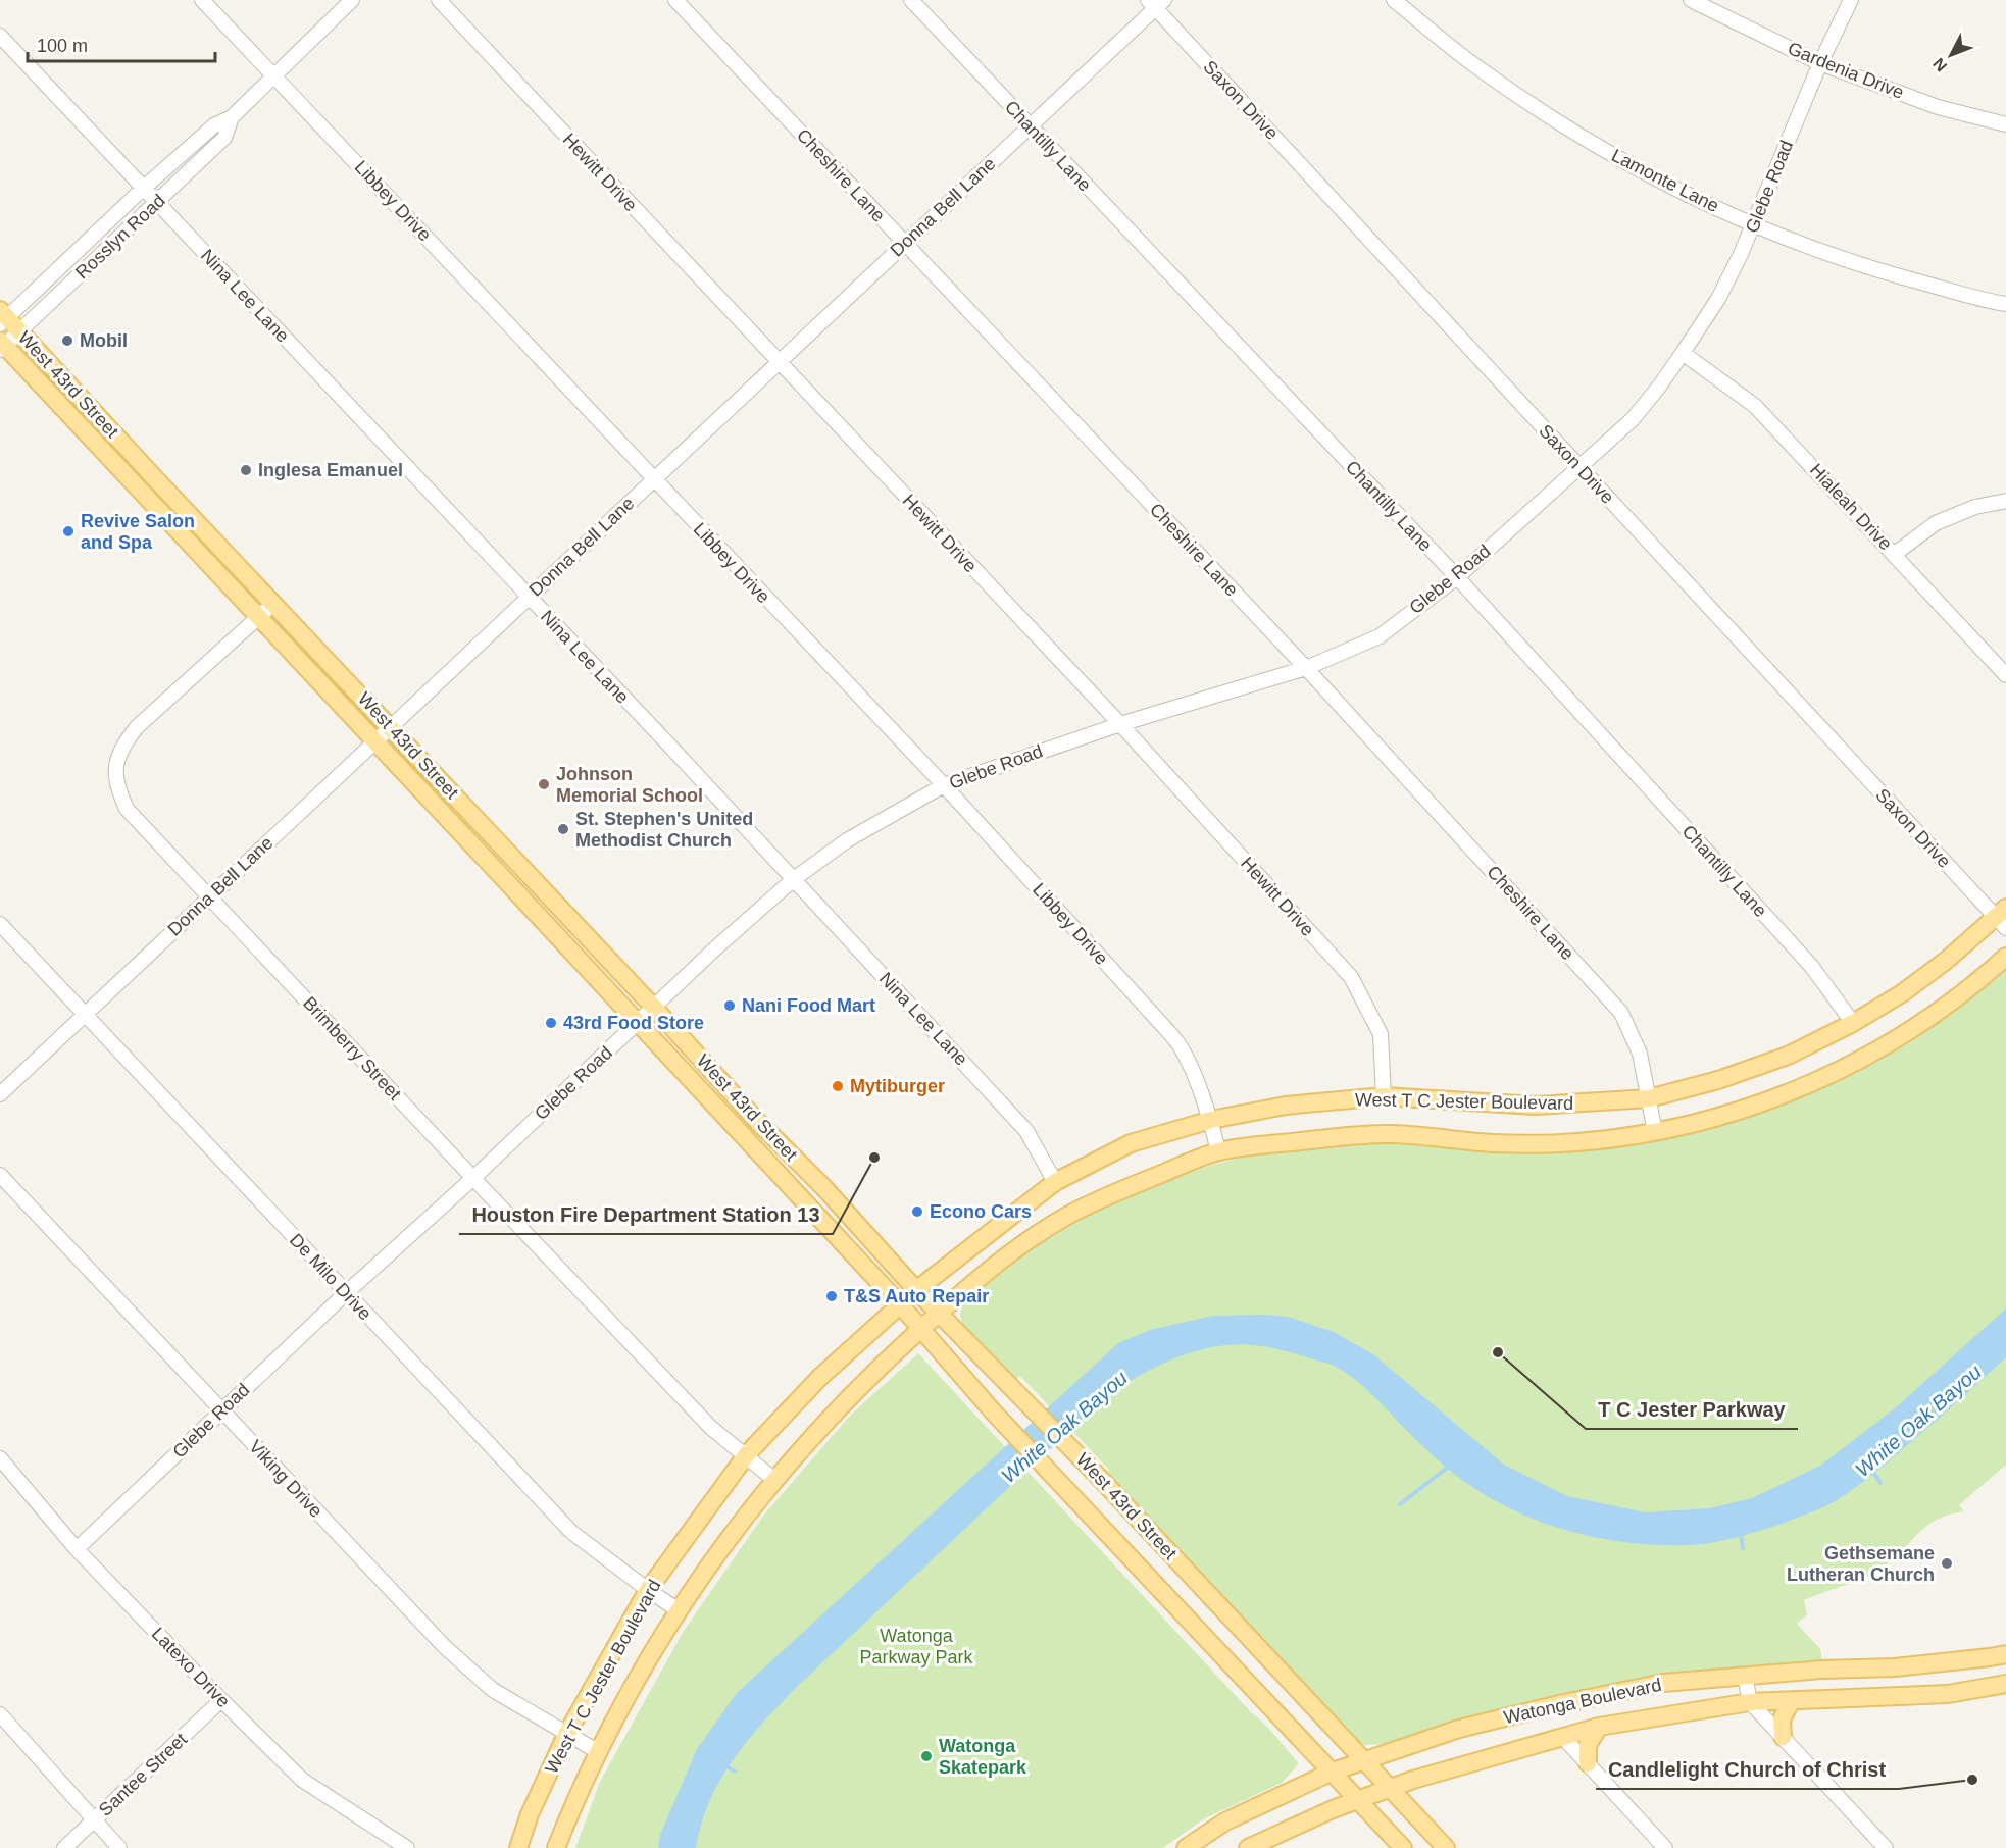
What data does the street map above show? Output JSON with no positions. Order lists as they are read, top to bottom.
{
  "streets": {
    "main road": ["West 43rd Street", "West T C Jester Boulevard", "Watonga Boulevard"],
    "street": [
      "Gardenia Drive",
      "Saxon Drive",
      "Chantilly Lane",
      "Hewitt Drive",
      "Cheshire Lane",
      "Lamonte Lane",
      "Glebe Road",
      "Libbey Drive",
      "Donna Bell Lane",
      "Rosslyn Road",
      "Nina Lee Lane",
      "Hialeah Drive",
      "Brimberry Street",
      "De Milo Drive",
      "Viking Drive",
      "Latexo Drive",
      "Santee Street"
    ]
  },
  "crossings": [
    ["Gardenia Drive", "Glebe Road"],
    ["Saxon Drive", "Glebe Road"],
    ["Saxon Drive", "Donna Bell Lane"],
    ["Saxon Drive", "West T C Jester Boulevard"],
    ["Chantilly Lane", "Glebe Road"],
    ["Chantilly Lane", "Donna Bell Lane"],
    ["Chantilly Lane", "West T C Jester Boulevard"],
    ["Hewitt Drive", "Glebe Road"],
    ["Hewitt Drive", "Donna Bell Lane"],
    ["Hewitt Drive", "West T C Jester Boulevard"],
    ["Cheshire Lane", "Glebe Road"],
    ["Cheshire Lane", "Donna Bell Lane"],
    ["Cheshire Lane", "West T C Jester Boulevard"],
    ["Lamonte Lane", "Glebe Road"],
    ["Glebe Road", "Libbey Drive"],
    ["Glebe Road", "Nina Lee Lane"],
    ["Glebe Road", "West 43rd Street"],
    ["Glebe Road", "Hialeah Drive"],
    ["Glebe Road", "Brimberry Street"],
    ["Glebe Road", "De Milo Drive"],
    ["Glebe Road", "Viking Drive"],
    ["Glebe Road", "Latexo Drive"],
    ["Libbey Drive", "Donna Bell Lane"],
    ["Libbey Drive", "Rosslyn Road"],
    ["Libbey Drive", "West T C Jester Boulevard"],
    ["Donna Bell Lane", "Nina Lee Lane"],
    ["Donna Bell Lane", "West 43rd Street"],
    ["Donna Bell Lane", "Brimberry Street"],
    ["Donna Bell Lane", "De Milo Drive"],
    ["Rosslyn Road", "Nina Lee Lane"],
    ["Rosslyn Road", "West 43rd Street"],
    ["Nina Lee Lane", "West T C Jester Boulevard"],
    ["West 43rd Street", "Brimberry Street"],
    ["West 43rd Street", "West T C Jester Boulevard"],
    ["West 43rd Street", "Watonga Boulevard"],
    ["Brimberry Street", "West T C Jester Boulevard"],
    ["West T C Jester Boulevard", "De Milo Drive"],
    ["West T C Jester Boulevard", "Viking Drive"],
    ["Latexo Drive", "Santee Street"]
  ],
  "water": ["White Oak Bayou"],
  "parks": ["Watonga Parkway Park"],
  "places": [
    "Mobil",
    "Inglesa Emanuel",
    "Revive Salon and Spa",
    "Johnson Memorial School",
    "St. Stephen's United Methodist Church",
    "Nani Food Mart",
    "43rd Food Store",
    "Mytiburger",
    "Houston Fire Department Station 13",
    "Econo Cars",
    "T&S Auto Repair",
    "T C Jester Parkway",
    "Gethsemane Lutheran Church",
    "Watonga Skatepark",
    "Candlelight Church of Christ"
  ],
  "scale_bar": "100 m",
  "north": "bottom left"
}
